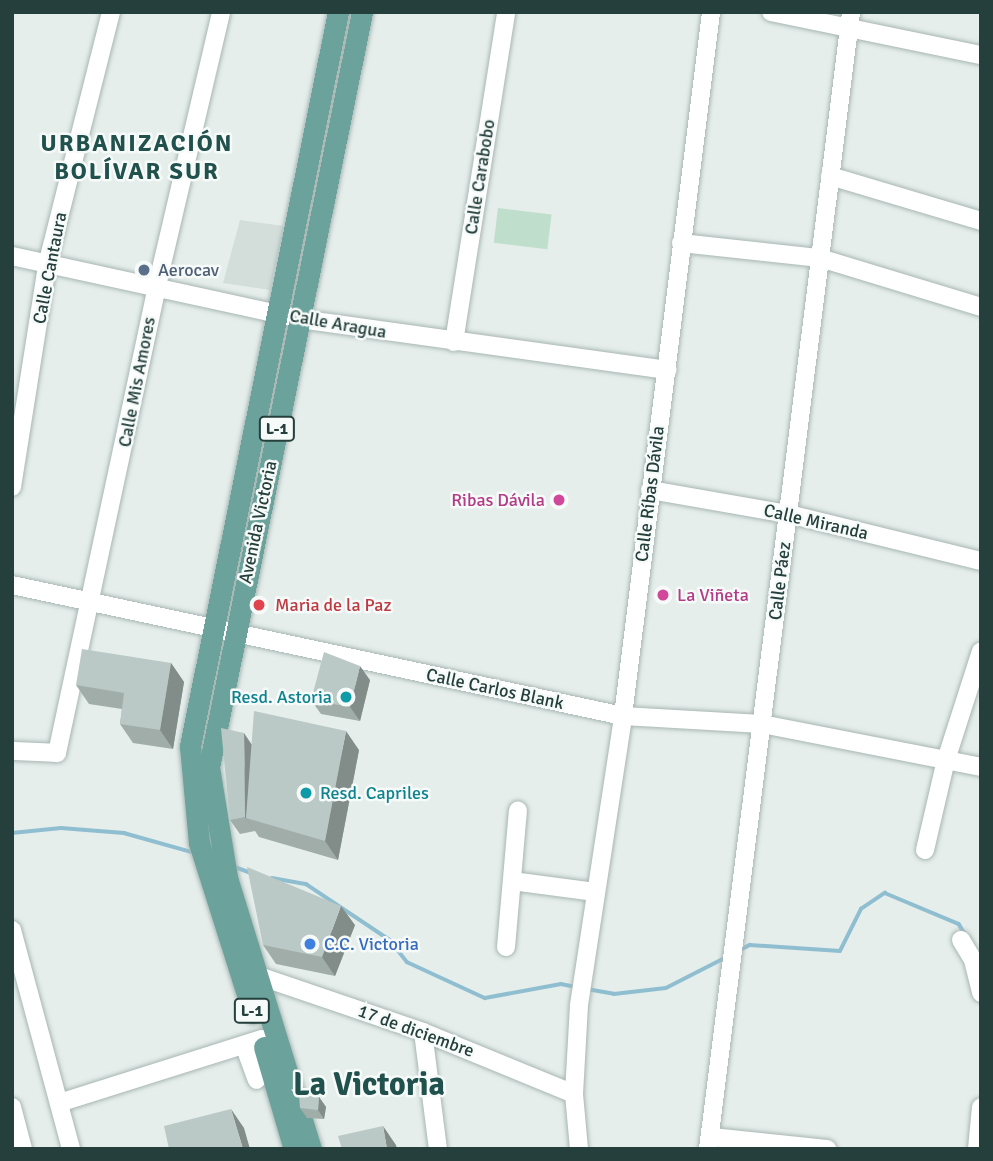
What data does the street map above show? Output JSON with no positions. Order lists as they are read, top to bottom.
{
  "streets": {
    "main road": ["L-1", "Avenida Victoria"],
    "street": [
      "Calle Carabobo",
      "Calle Cantaura",
      "Calle Aragua",
      "Calle Mis Amores",
      "Calle Ríbas Dávila",
      "Calle Miranda",
      "Calle Páez",
      "Calle Carlos Blank",
      "17 de diciembre"
    ]
  },
  "crossings": [
    ["Calle Carabobo", "Calle Aragua"],
    ["Calle Cantaura", "Calle Aragua"],
    ["Calle Aragua", "Calle Mis Amores"],
    ["Calle Aragua", "Calle Ríbas Dávila"],
    ["Calle Aragua", "Avenida Victoria"],
    ["Calle Mis Amores", "Calle Carlos Blank"],
    ["Calle Ríbas Dávila", "Calle Miranda"],
    ["Calle Ríbas Dávila", "Calle Carlos Blank"],
    ["Calle Ríbas Dávila", "17 de diciembre"],
    ["Avenida Victoria", "Calle Carlos Blank"],
    ["Avenida Victoria", "17 de diciembre"],
    ["Calle Miranda", "Calle Páez"],
    ["Calle Páez", "Calle Carlos Blank"]
  ],
  "districts": ["URBANIZACIÓN BOLÍVAR SUR", "La Victoria"],
  "places": [
    "Aerocav",
    "Ribas Dávila",
    "La Viñeta",
    "Maria de la Paz",
    "Resd. Astoria",
    "Resd. Capriles",
    "C.C. Victoria"
  ]
}
